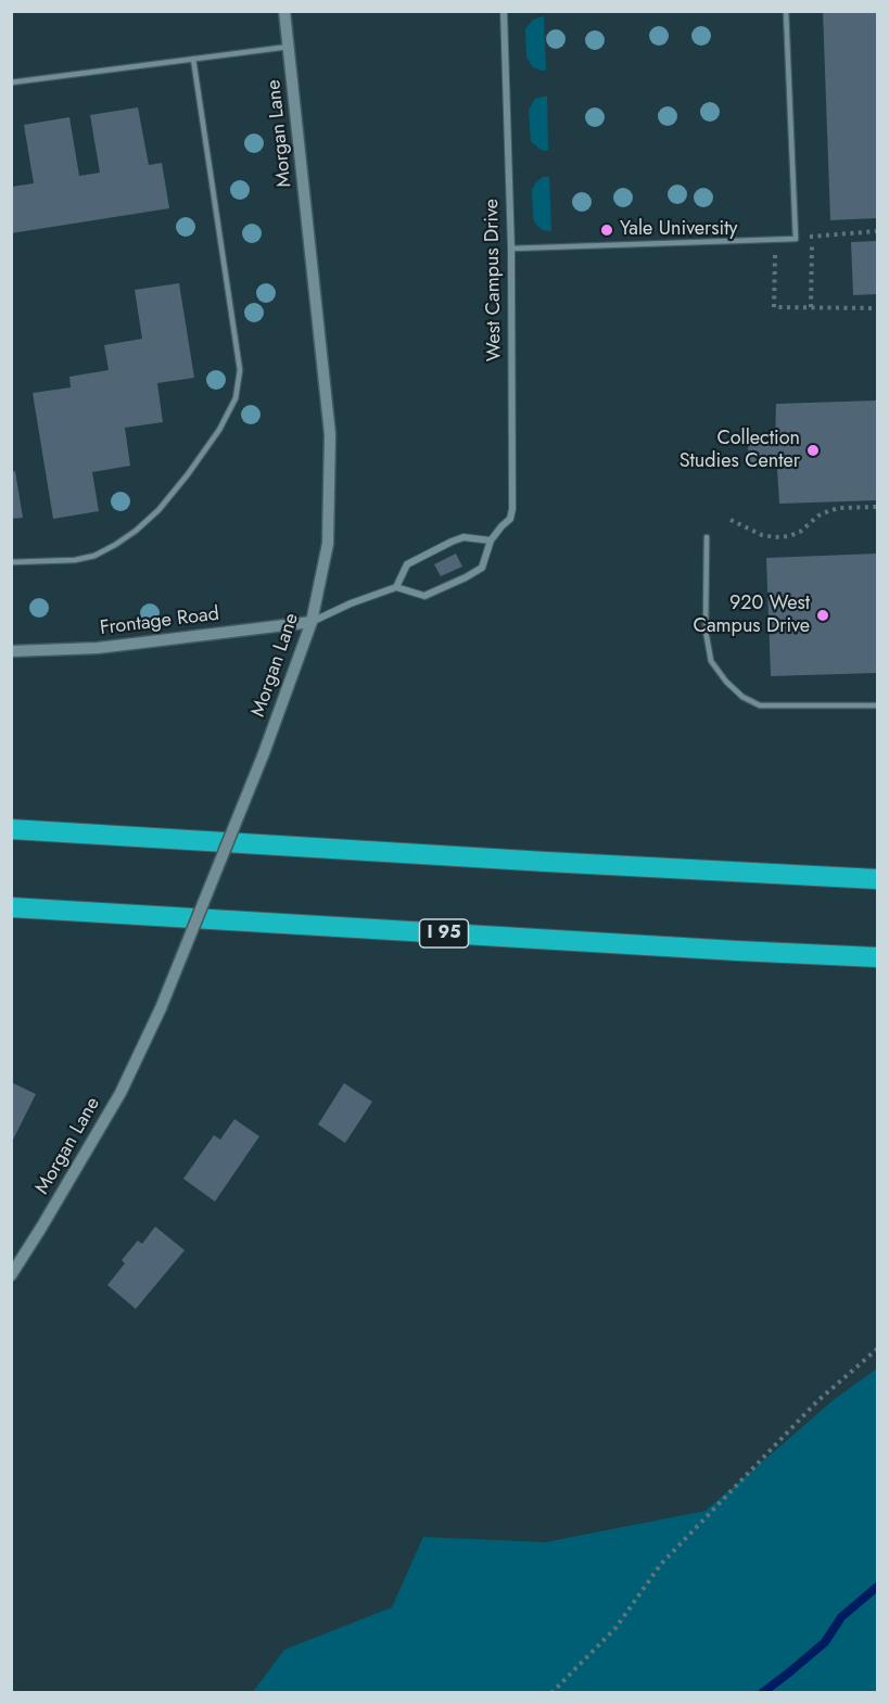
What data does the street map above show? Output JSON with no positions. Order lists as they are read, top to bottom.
{
  "streets": {
    "highway": ["I 95"],
    "street": ["Morgan Lane", "West Campus Drive", "Frontage Road"]
  },
  "crossings": [
    ["Morgan Lane", "Frontage Road"]
  ],
  "places": ["Yale University", "Collection Studies Center", "920 West Campus Drive"]
}
